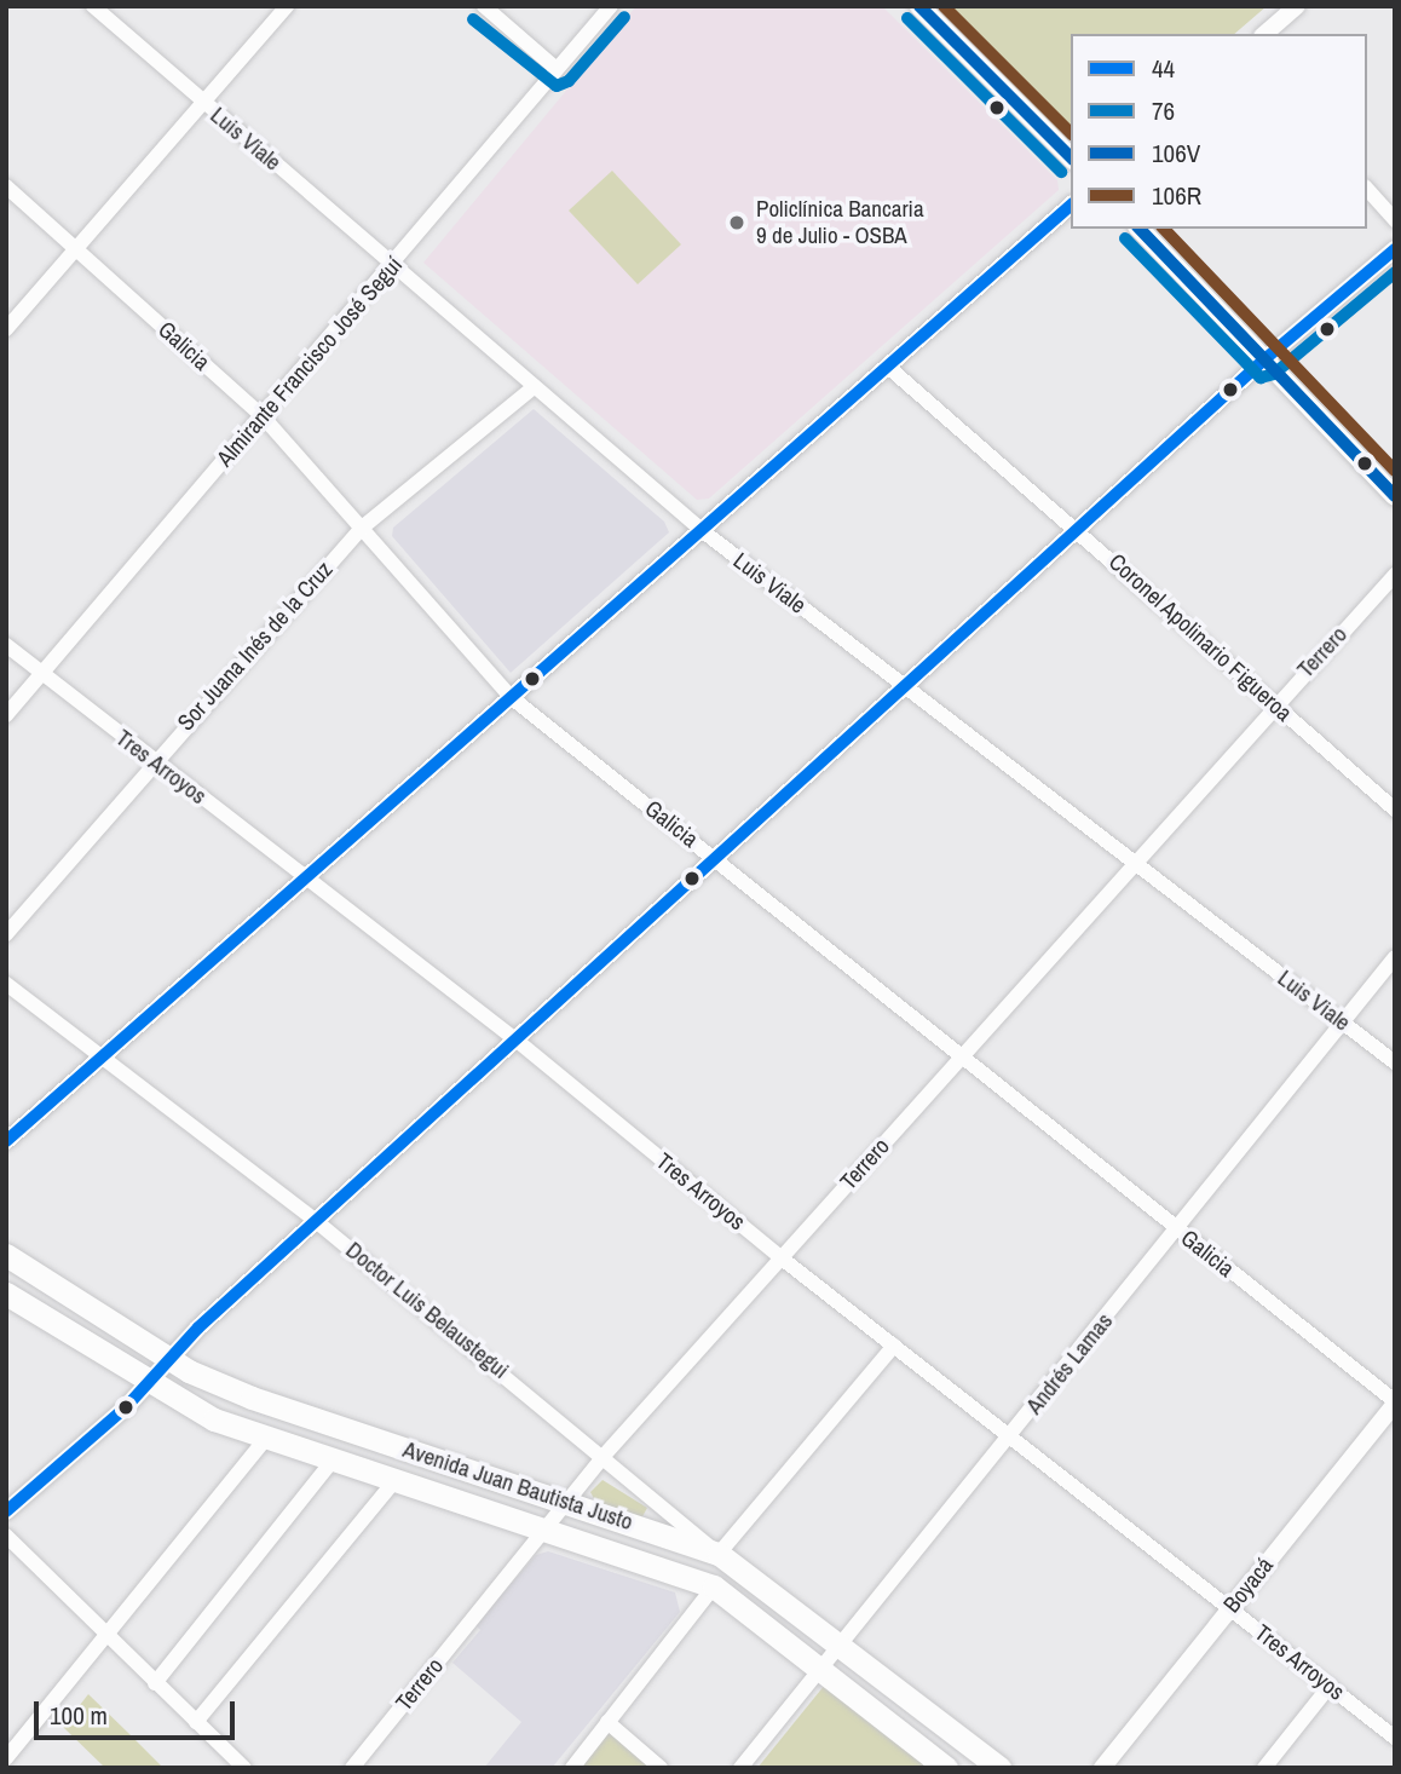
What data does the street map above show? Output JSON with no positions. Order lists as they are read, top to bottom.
{
  "streets": {
    "main road": ["Avenida Juan Bautista Justo"],
    "street": [
      "Luis Viale",
      "Galicia",
      "Almirante Francisco José Seguí",
      "Coronel Apolinario Figueroa",
      "Sor Juana Inés de la Cruz",
      "Terrero",
      "Tres Arroyos",
      "Doctor Luis Belaustegui",
      "Andrés Lamas",
      "Boyacá"
    ]
  },
  "crossings": [
    ["Luis Viale", "Almirante Francisco José Seguí"],
    ["Luis Viale", "Sor Juana Inés de la Cruz"],
    ["Luis Viale", "Terrero"],
    ["Luis Viale", "Andrés Lamas"],
    ["Galicia", "Almirante Francisco José Seguí"],
    ["Galicia", "Sor Juana Inés de la Cruz"],
    ["Galicia", "Terrero"],
    ["Galicia", "Andrés Lamas"],
    ["Galicia", "Boyacá"],
    ["Almirante Francisco José Seguí", "Tres Arroyos"],
    ["Coronel Apolinario Figueroa", "Terrero"],
    ["Sor Juana Inés de la Cruz", "Tres Arroyos"],
    ["Terrero", "Tres Arroyos"],
    ["Terrero", "Doctor Luis Belaustegui"],
    ["Terrero", "Avenida Juan Bautista Justo"],
    ["Tres Arroyos", "Andrés Lamas"],
    ["Tres Arroyos", "Boyacá"],
    ["Doctor Luis Belaustegui", "Avenida Juan Bautista Justo"],
    ["Andrés Lamas", "Avenida Juan Bautista Justo"]
  ],
  "places": ["Policlínica Bancaria 9 de Julio - OSBA"],
  "lines": [
    "transit line 106V",
    "transit line 106R",
    "transit line 76",
    "transit line 44"
  ],
  "legend": [
    "44",
    "76",
    "106V",
    "106R"
  ],
  "scale_bar": "100 m"
}
